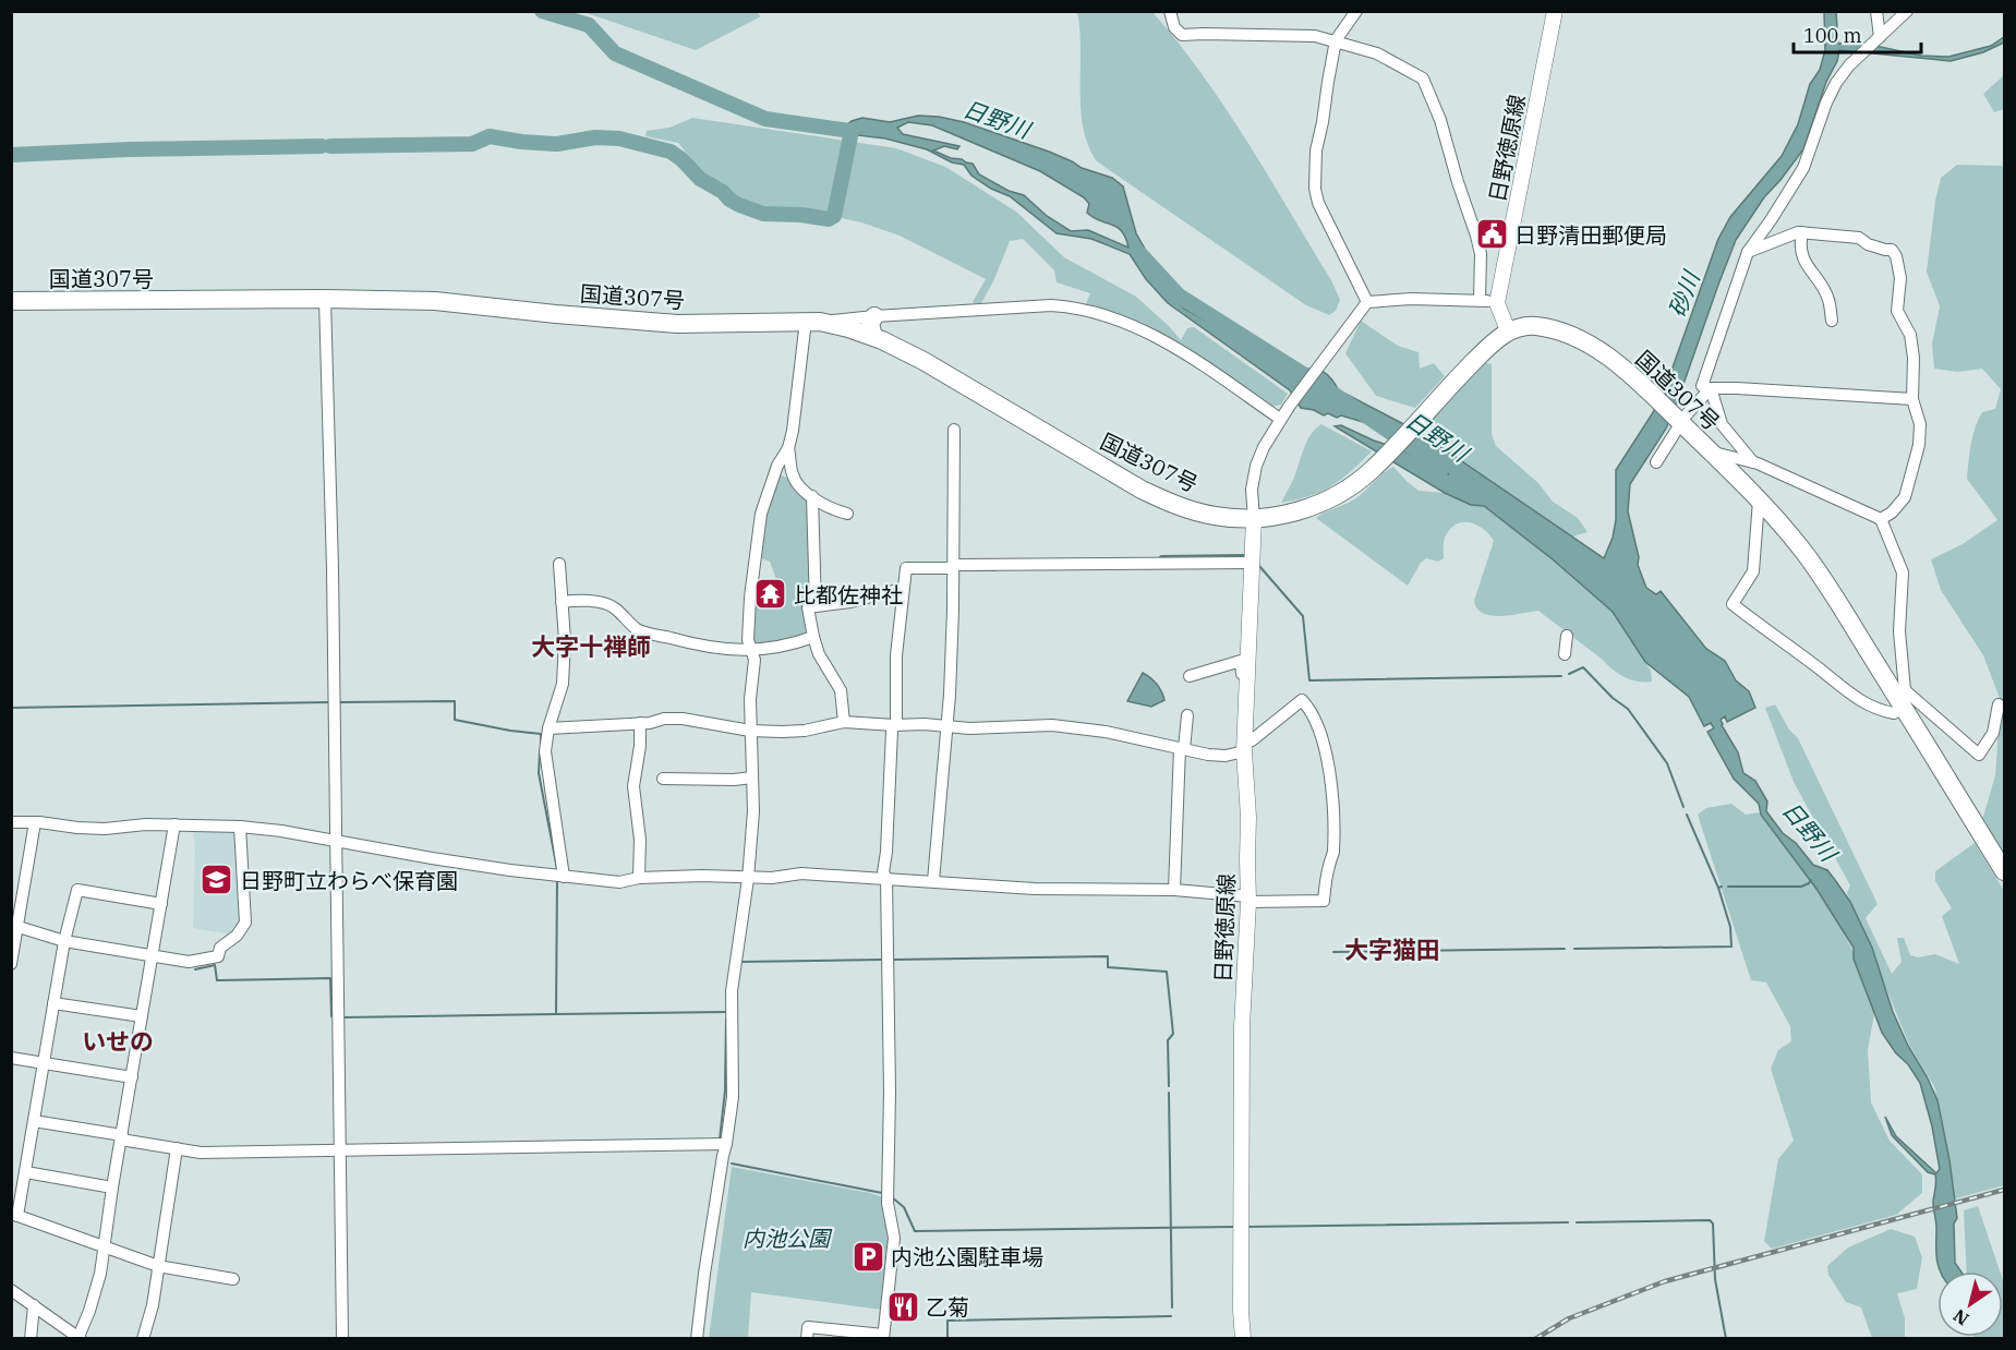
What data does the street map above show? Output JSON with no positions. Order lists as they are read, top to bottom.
{
  "streets": {
    "highway": ["国道307号"],
    "main road": ["日野徳原線"]
  },
  "crossings": [
    ["日野徳原線", "国道307号"]
  ],
  "districts": ["大字十禅師", "大字猫田", "いせの"],
  "water": ["日野川", "砂川"],
  "parks": ["内池公園"],
  "places": {
    "public building": ["日野清田郵便局"],
    "temple": ["比都佐神社"],
    "school or university": ["日野町立わらべ保育園"],
    "parking": ["内池公園駐車場"],
    "restaurant": ["乙菊"]
  },
  "scale_bar": "100 m",
  "north": "bottom left"
}
